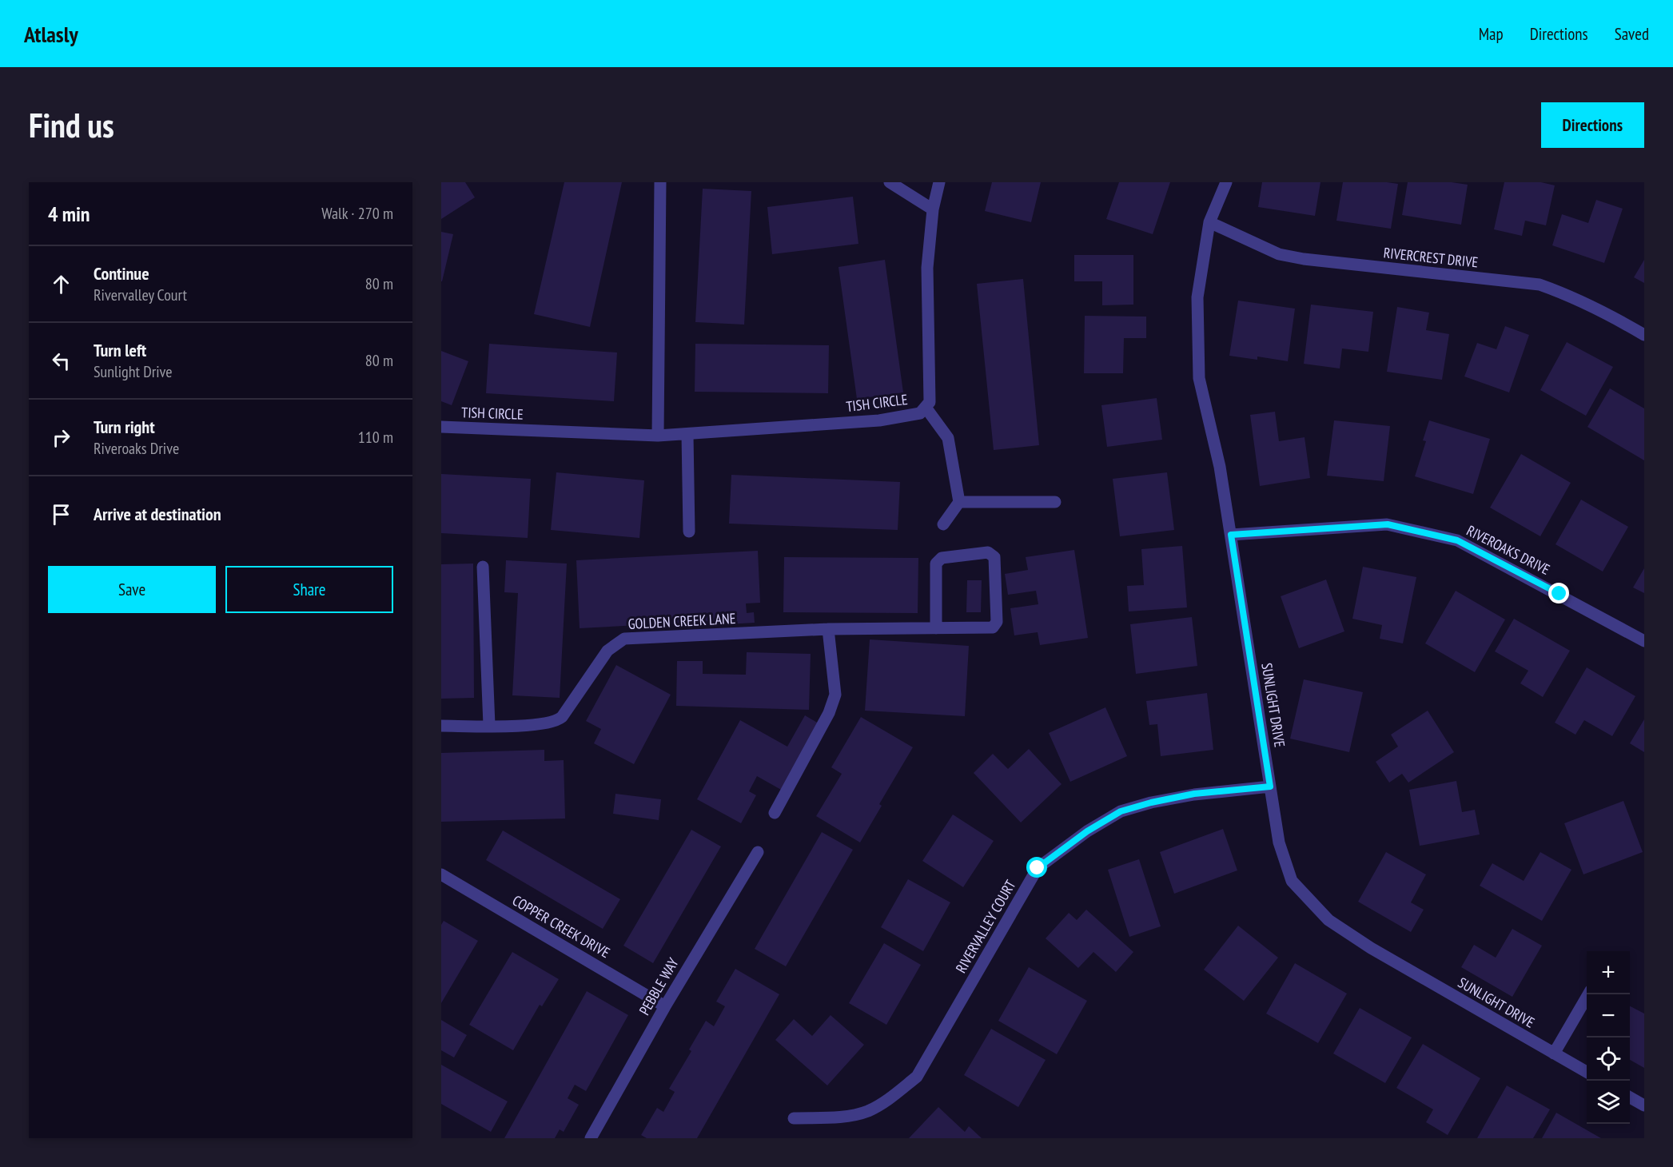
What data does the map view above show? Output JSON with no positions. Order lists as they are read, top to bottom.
{
  "streets": {
    "street": [
      "RIVERCREST DRIVE",
      "TISH CIRCLE",
      "RIVEROAKS DRIVE",
      "GOLDEN CREEK LANE",
      "SUNLIGHT DRIVE",
      "COPPER CREEK DRIVE",
      "RIVERVALLEY COURT",
      "PEBBLE WAY"
    ]
  },
  "crossings": [
    ["RIVERCREST DRIVE", "SUNLIGHT DRIVE"],
    ["RIVEROAKS DRIVE", "SUNLIGHT DRIVE"],
    ["SUNLIGHT DRIVE", "RIVERVALLEY COURT"],
    ["COPPER CREEK DRIVE", "PEBBLE WAY"]
  ],
  "page": {
    "header": "Atlasly",
    "nav": ["Map", "Directions", "Saved"],
    "buttons": [
      "Directions",
      ["Save", "Share"]
    ],
    "title": "Find us",
    "heading": ["4 min", "Walk · 270 m"],
    "list": [
      ["Continue", "Rivervalley Court", "80 m"],
      ["Turn left", "Sunlight Drive", "80 m"],
      ["Turn right", "Riveroaks Drive", "110 m"],
      "Arrive at destination"
    ],
    "map_buttons": ["+", "−"]
  }
}
